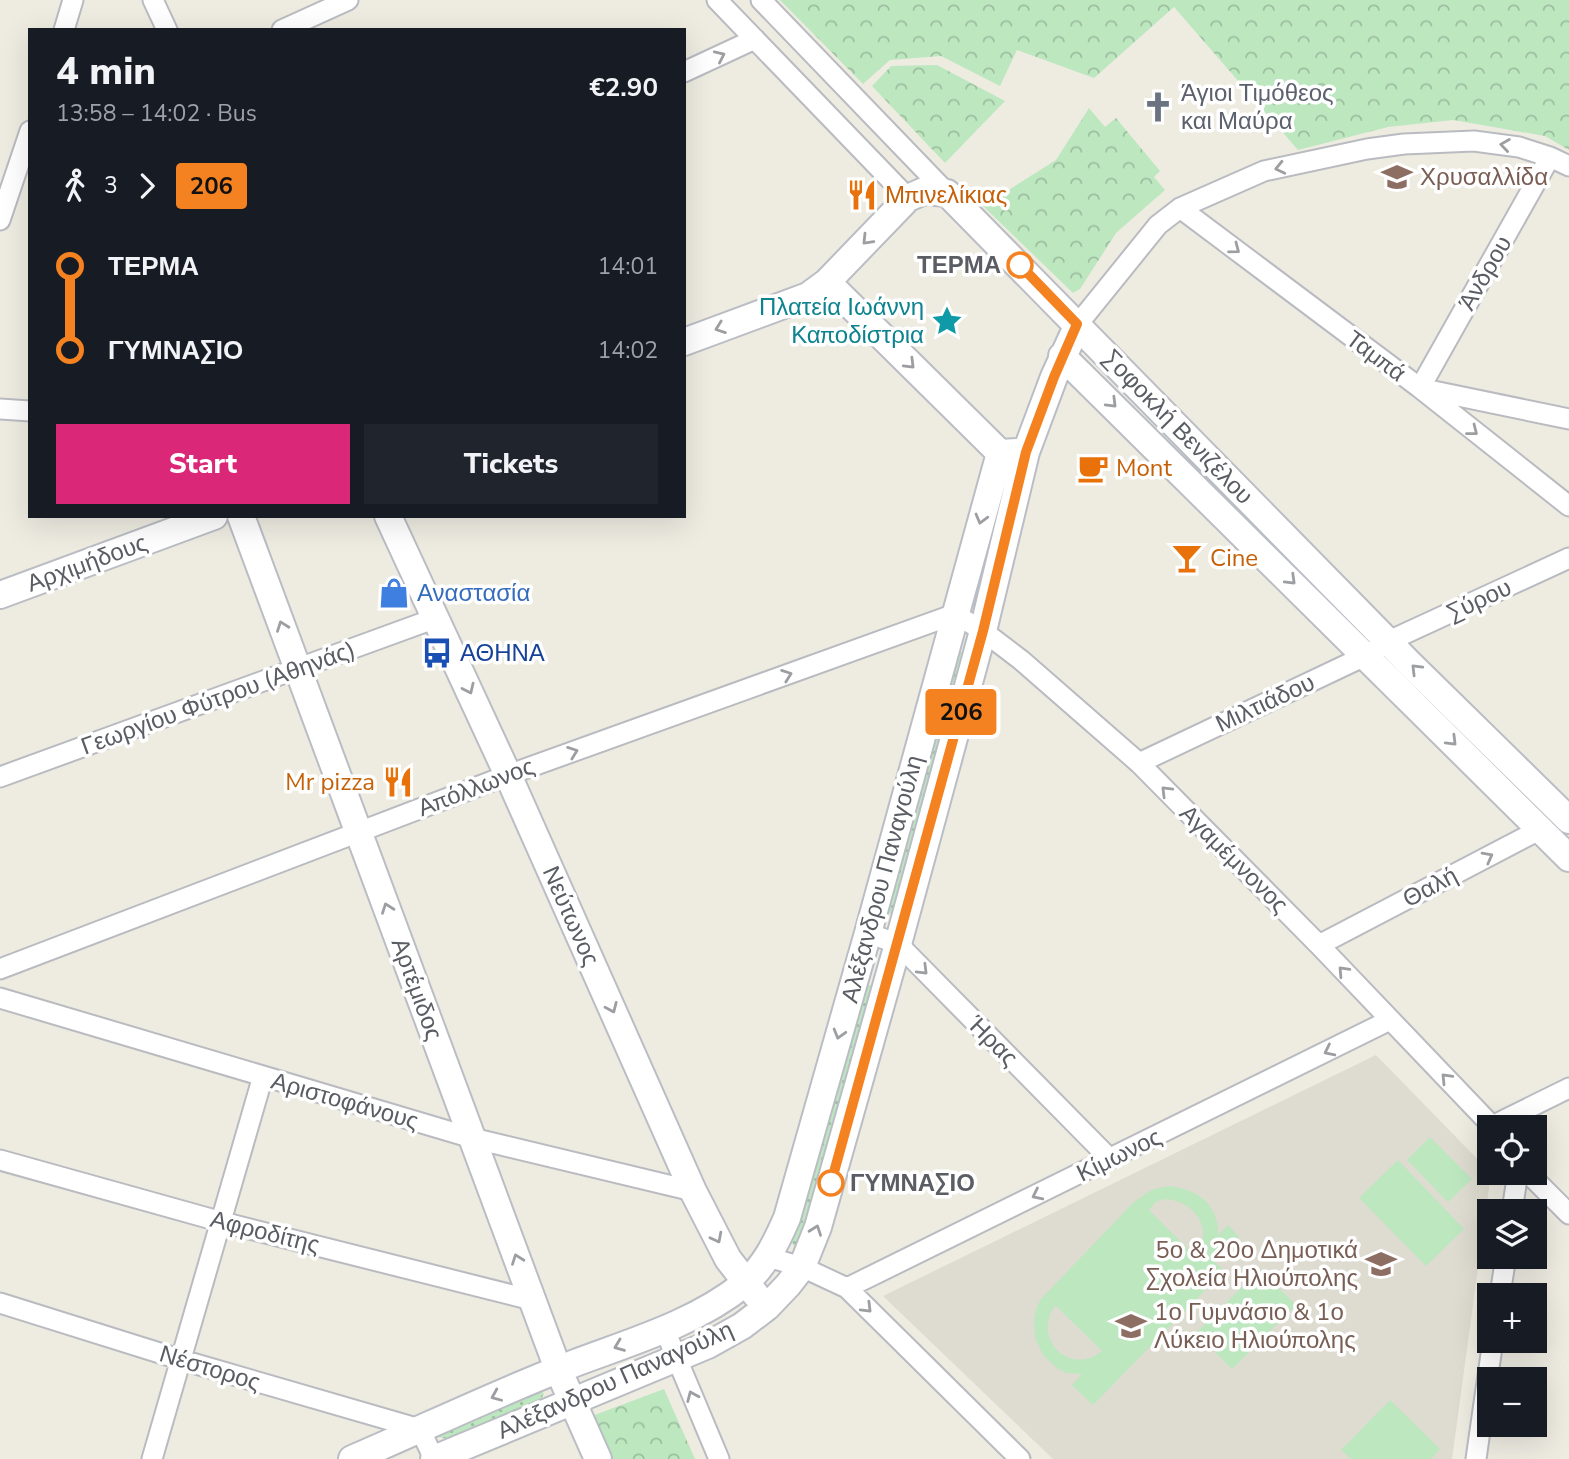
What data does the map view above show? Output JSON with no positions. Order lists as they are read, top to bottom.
{
  "streets": {
    "street": [
      "Άνδρου",
      "Ταμπά",
      "Σοφοκλή Βενιζέλου",
      "Αρχιμήδους",
      "Σύρου",
      "Γεωργίου Φύτρου (Αθηνάς)",
      "Μιλτιάδου",
      "Απόλλωνος",
      "Αγαμέμνονος",
      "Αλέξανδρου Παναγούλη",
      "Θαλή",
      "Νεύτωνος",
      "Αρτέμιδος",
      "Ήρας",
      "Αριστοφάνους",
      "Κίμωνος",
      "Αφροδίτης",
      "Νέστορος"
    ]
  },
  "crossings": [
    ["Άνδρου", "Ταμπά"],
    ["Σοφοκλή Βενιζέλου", "Σύρου"],
    ["Σοφοκλή Βενιζέλου", "Μιλτιάδου"],
    ["Σοφοκλή Βενιζέλου", "Αλέξανδρου Παναγούλη"],
    ["Σοφοκλή Βενιζέλου", "Θαλή"],
    ["Σύρου", "Μιλτιάδου"],
    ["Γεωργίου Φύτρου (Αθηνάς)", "Νεύτωνος"],
    ["Γεωργίου Φύτρου (Αθηνάς)", "Αρτέμιδος"],
    ["Μιλτιάδου", "Αγαμέμνονος"],
    ["Απόλλωνος", "Αγαμέμνονος"],
    ["Απόλλωνος", "Αλέξανδρου Παναγούλη"],
    ["Απόλλωνος", "Νεύτωνος"],
    ["Απόλλωνος", "Αρτέμιδος"],
    ["Αγαμέμνονος", "Αλέξανδρου Παναγούλη"],
    ["Αγαμέμνονος", "Θαλή"],
    ["Αγαμέμνονος", "Κίμωνος"],
    ["Αλέξανδρου Παναγούλη", "Νεύτωνος"],
    ["Αλέξανδρου Παναγούλη", "Αρτέμιδος"],
    ["Αλέξανδρου Παναγούλη", "Ήρας"],
    ["Αλέξανδρου Παναγούλη", "Νέστορος"],
    ["Νεύτωνος", "Αριστοφάνους"],
    ["Αρτέμιδος", "Αριστοφάνους"],
    ["Αρτέμιδος", "Αφροδίτης"],
    ["Ήρας", "Κίμωνος"]
  ],
  "one_way": [
    "Απόλλωνος",
    "Αγαμέμνονος",
    "Θαλή",
    "Νεύτωνος",
    "Αρτέμιδος",
    "Ήρας",
    "Κίμωνος"
  ],
  "places": {
    "church": ["Άγιοι Τιμόθεος και Μαύρα"],
    "school or university": ["Χρυσαλλίδα", "5ο & 20ο Δημοτικά Σχολεία Ηλιούπολης", "1ο Γυμνάσιο & 1ο Λύκειο Ηλιούπολης"],
    "restaurant": ["Μπινελίκιας", "Mr pizza"],
    "other": ["ΤΕΡΜΑ", "ΓΥΜΝΑΣΙΟ"],
    "place": ["Πλατεία Ιωάννη Καποδίστρια"],
    "cafe": ["Mont"],
    "bar": ["Cine"],
    "shop": ["Αναστασία"],
    "bus stop": ["ΑΘΗΝΑ"]
  },
  "lines": ["bus line 206"],
  "page": {
    "on_map": "206",
    "heading": ["4 min", "13:58 – 14:02 · Bus", "€2.90"],
    "legs": ["3", "206"],
    "list": [
      {
        "name": "ΤΕΡΜΑ",
        "value": "14:01"
      },
      {
        "name": "ΓΥΜΝΑΣΙΟ",
        "value": "14:02"
      }
    ],
    "buttons": ["Start", "Tickets"],
    "map_buttons": ["+", "−"]
  }
}
